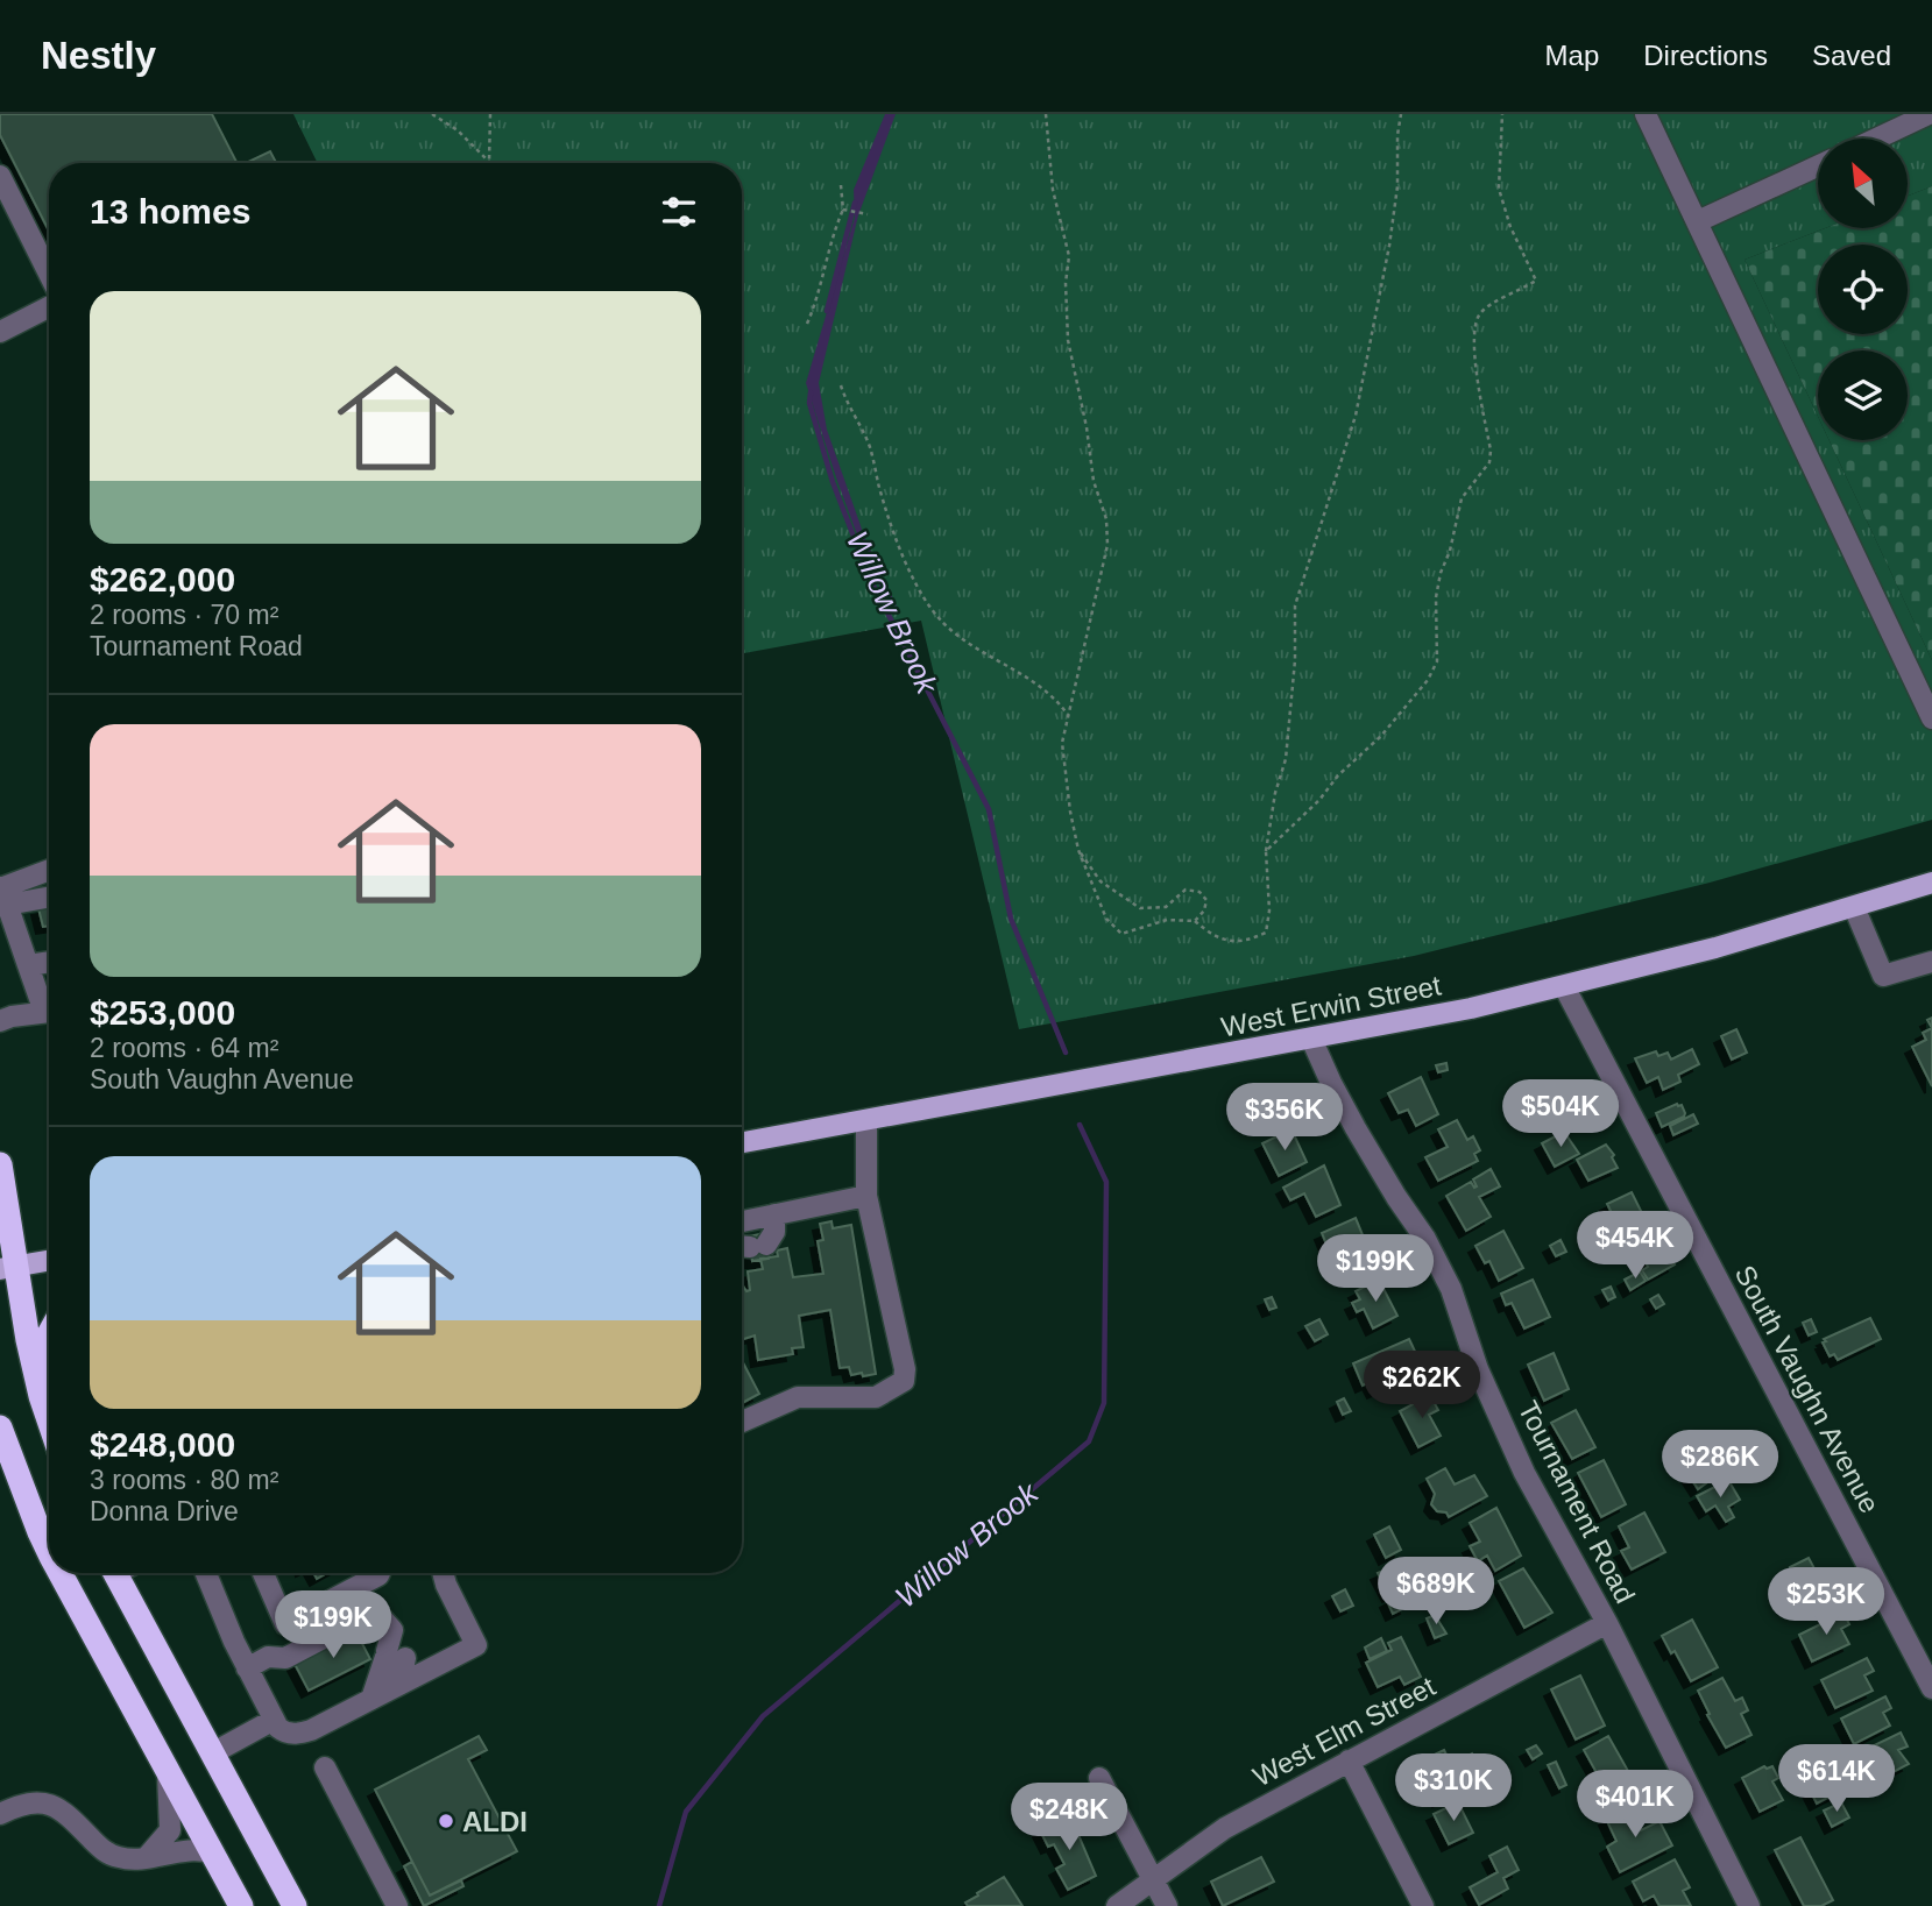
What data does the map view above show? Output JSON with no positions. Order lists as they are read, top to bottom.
{
  "streets": {
    "main road": ["West Erwin Street"],
    "street": ["South Vaughn Avenue", "Tournament Road", "West Elm Street"]
  },
  "crossings": [
    ["West Erwin Street", "South Vaughn Avenue"],
    ["West Erwin Street", "Tournament Road"],
    ["Tournament Road", "West Elm Street"]
  ],
  "water": ["Willow Brook"],
  "places": ["ALDI"],
  "north": "top left",
  "page": {
    "header": "Nestly",
    "nav": ["Map", "Directions", "Saved"],
    "heading": "13 homes",
    "list": [
      {
        "name": "$262,000",
        "note": "2 rooms · 70 m² · Tournament Road"
      },
      {
        "name": "$253,000",
        "note": "2 rooms · 64 m² · South Vaughn Avenue"
      },
      {
        "name": "$248,000",
        "note": "3 rooms · 80 m² · Donna Drive"
      }
    ],
    "price": [
      "$504K",
      "$356K",
      "$454K",
      "$199K",
      "$262K",
      "$286K",
      "$689K",
      "$253K",
      "$199K",
      "$614K",
      "$310K",
      "$401K",
      "$248K"
    ]
  }
}
